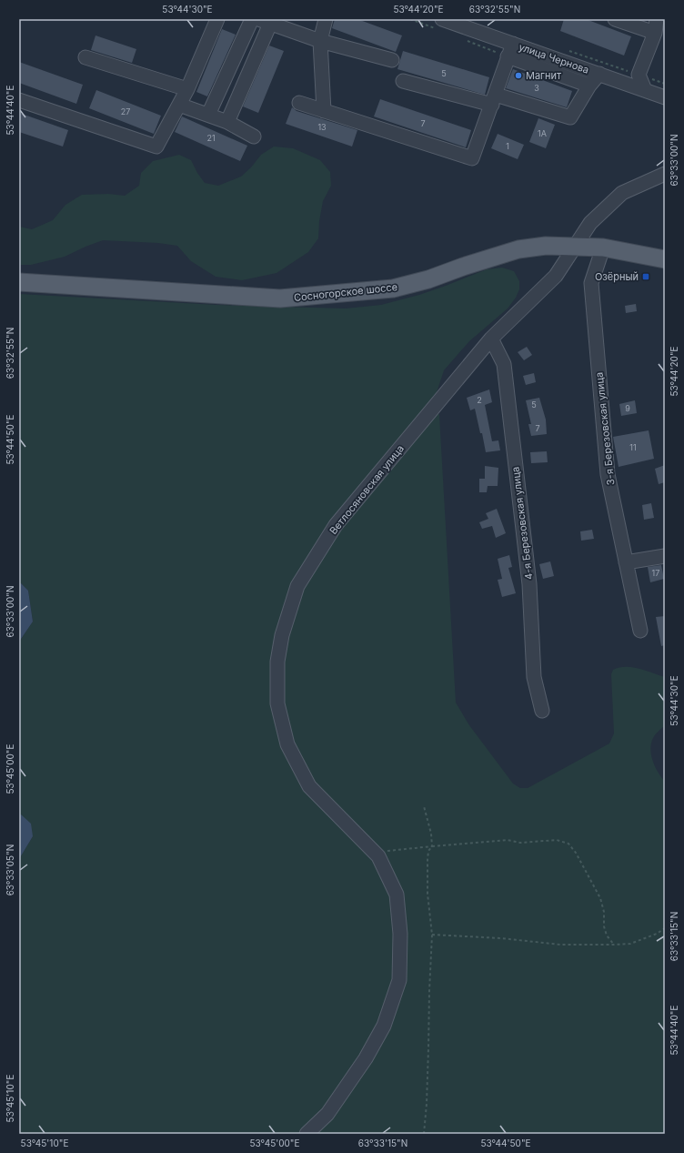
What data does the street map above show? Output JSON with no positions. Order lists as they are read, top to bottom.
{
  "streets": {
    "main road": ["Сосногорское шоссе"],
    "street": [
      "улица Чернова",
      "3-я Березовская улица",
      "Ветлосяновская улица",
      "4-я Березовская улица"
    ]
  },
  "crossings": [
    ["Сосногорское шоссе", "3-я Березовская улица"],
    ["Сосногорское шоссе", "Ветлосяновская улица"],
    ["Ветлосяновская улица", "4-я Березовская улица"]
  ],
  "places": {
    "other": ["Магнит"],
    "transit": ["Озёрный"]
  },
  "house_numbers": [
    "5",
    "3",
    "27",
    "7",
    "13",
    "1А",
    "21",
    "1",
    "2",
    "5",
    "9",
    "7",
    "11",
    "17"
  ],
  "coordinates": [
    "53°44'30\"E",
    "53°44'20\"E",
    "63°32'55\"N",
    "53°44'40\"E",
    "63°33'00\"N",
    "53°44'50\"E",
    "53°45'00\"E",
    "63°33'05\"N",
    "63°33'15\"N",
    "53°45'10\"E"
  ]
}
